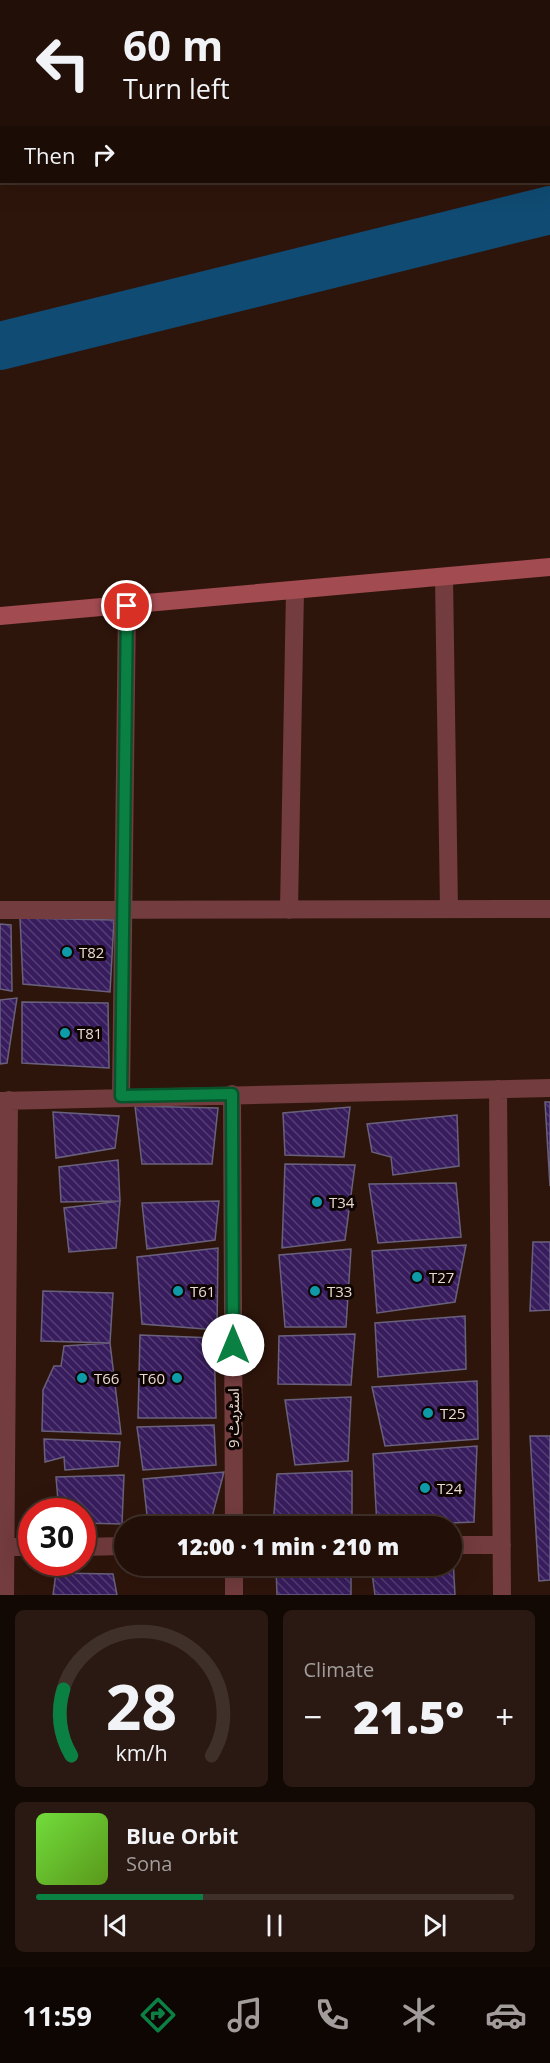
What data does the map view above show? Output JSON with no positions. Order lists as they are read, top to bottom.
{
  "streets": {
    "street": ["اسٹریٹ 9"]
  },
  "places": [
    "T82",
    "T81",
    "T34",
    "T27",
    "T61",
    "T33",
    "T66",
    "T60",
    "T25",
    "T24"
  ],
  "page": {
    "turn": ["60 m", "Turn left"],
    "then": "Then",
    "limit": "30",
    "trip": "12:00 · 1 min · 210 m",
    "tile": "Climate",
    "heat": ["−", "21.5°", "+"],
    "song": ["Blue Orbit", "Sona"],
    "tabs": "11:59",
    "gauge": ["28", "km/h"]
  }
}
